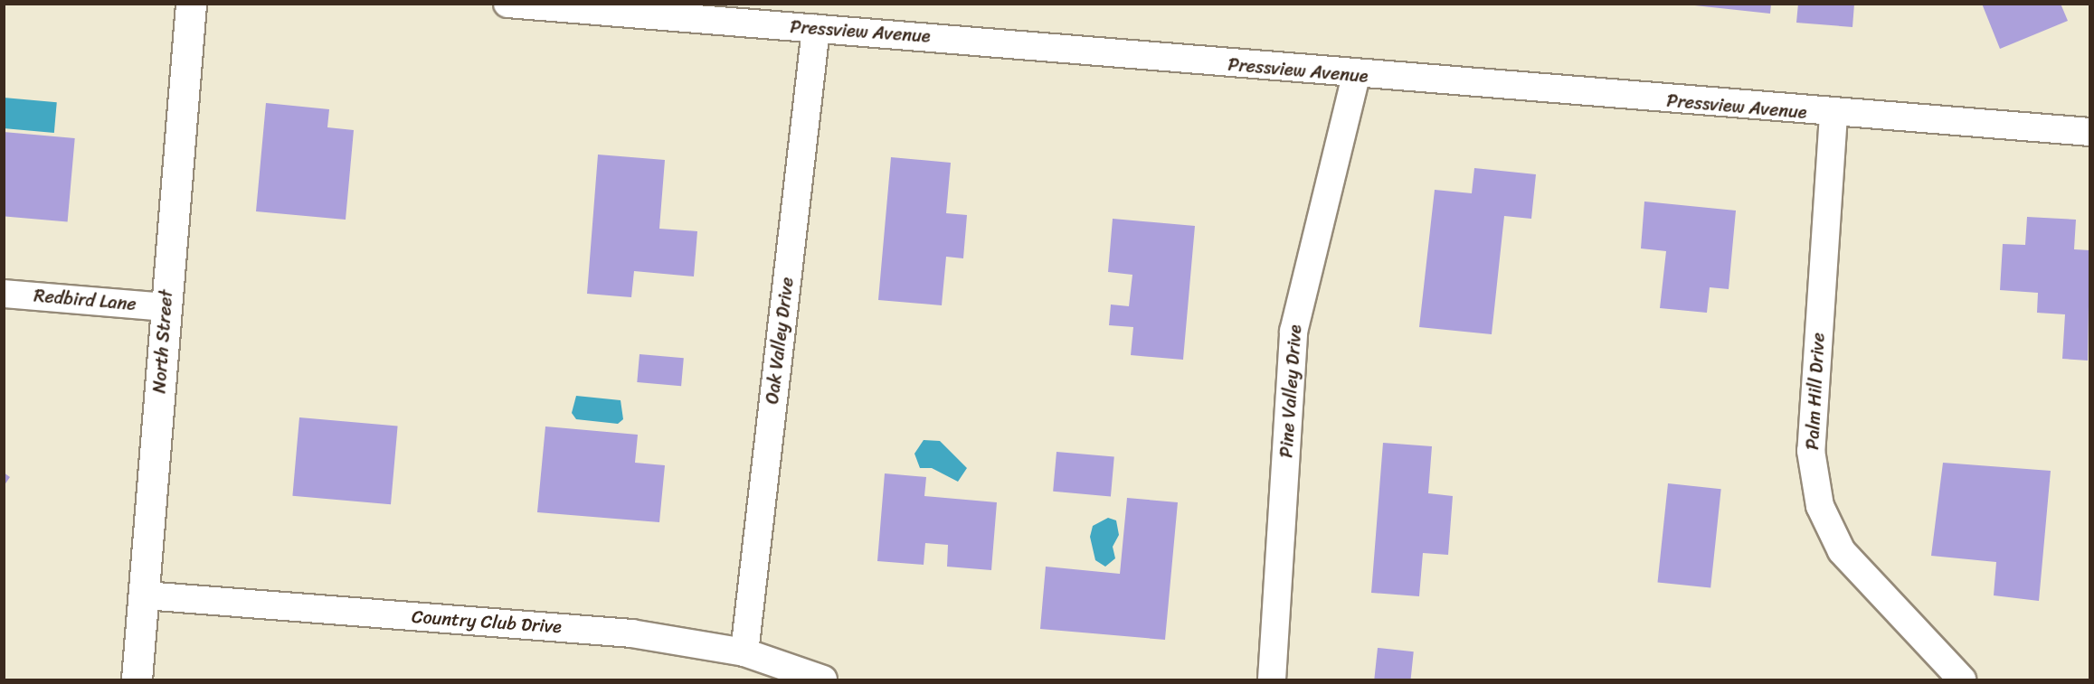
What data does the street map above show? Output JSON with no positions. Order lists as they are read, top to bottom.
{
  "streets": {
    "street": [
      "Pressview Avenue",
      "Redbird Lane",
      "Oak Valley Drive",
      "North Street",
      "Pine Valley Drive",
      "Palm Hill Drive",
      "Country Club Drive"
    ]
  },
  "crossings": [
    ["Pressview Avenue", "Oak Valley Drive"],
    ["Pressview Avenue", "Pine Valley Drive"],
    ["Pressview Avenue", "Palm Hill Drive"],
    ["Redbird Lane", "North Street"],
    ["Oak Valley Drive", "Country Club Drive"],
    ["North Street", "Country Club Drive"]
  ]
}
